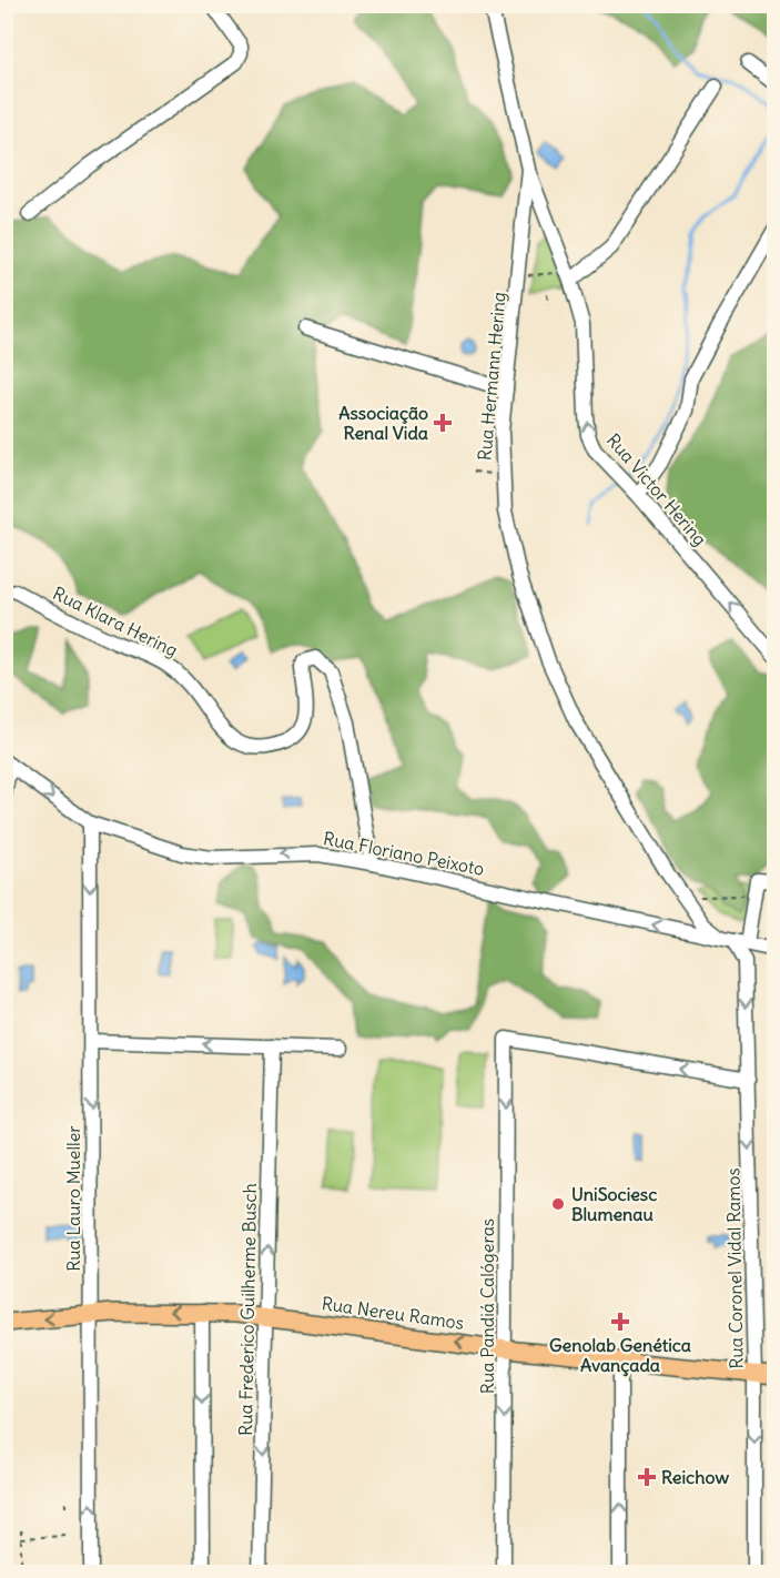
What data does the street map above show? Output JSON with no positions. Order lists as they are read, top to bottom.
{
  "streets": {
    "main road": ["Rua Nereu Ramos"],
    "street": [
      "Rua Hermann Hering",
      "Rua Victor Hering",
      "Rua Klara Hering",
      "Rua Floriano Peixoto",
      "Rua Lauro Mueller",
      "Rua Coronel Vidal Ramos",
      "Rua Pandiá Calógeras",
      "Rua Frederico Guilherme Busch"
    ]
  },
  "crossings": [
    ["Rua Hermann Hering", "Rua Victor Hering"],
    ["Rua Hermann Hering", "Rua Floriano Peixoto"],
    ["Rua Hermann Hering", "Rua Coronel Vidal Ramos"],
    ["Rua Klara Hering", "Rua Floriano Peixoto"],
    ["Rua Floriano Peixoto", "Rua Lauro Mueller"],
    ["Rua Floriano Peixoto", "Rua Coronel Vidal Ramos"],
    ["Rua Lauro Mueller", "Rua Nereu Ramos"],
    ["Rua Coronel Vidal Ramos", "Rua Pandiá Calógeras"],
    ["Rua Coronel Vidal Ramos", "Rua Nereu Ramos"],
    ["Rua Pandiá Calógeras", "Rua Nereu Ramos"],
    ["Rua Frederico Guilherme Busch", "Rua Nereu Ramos"]
  ],
  "one_way": ["Rua Victor Hering", "Rua Coronel Vidal Ramos", "Rua Nereu Ramos"],
  "places": {
    "health": ["Associação Renal Vida", "Genolab Genética Avançada", "Reichow"],
    "other": ["UniSociesc Blumenau"]
  }
}
